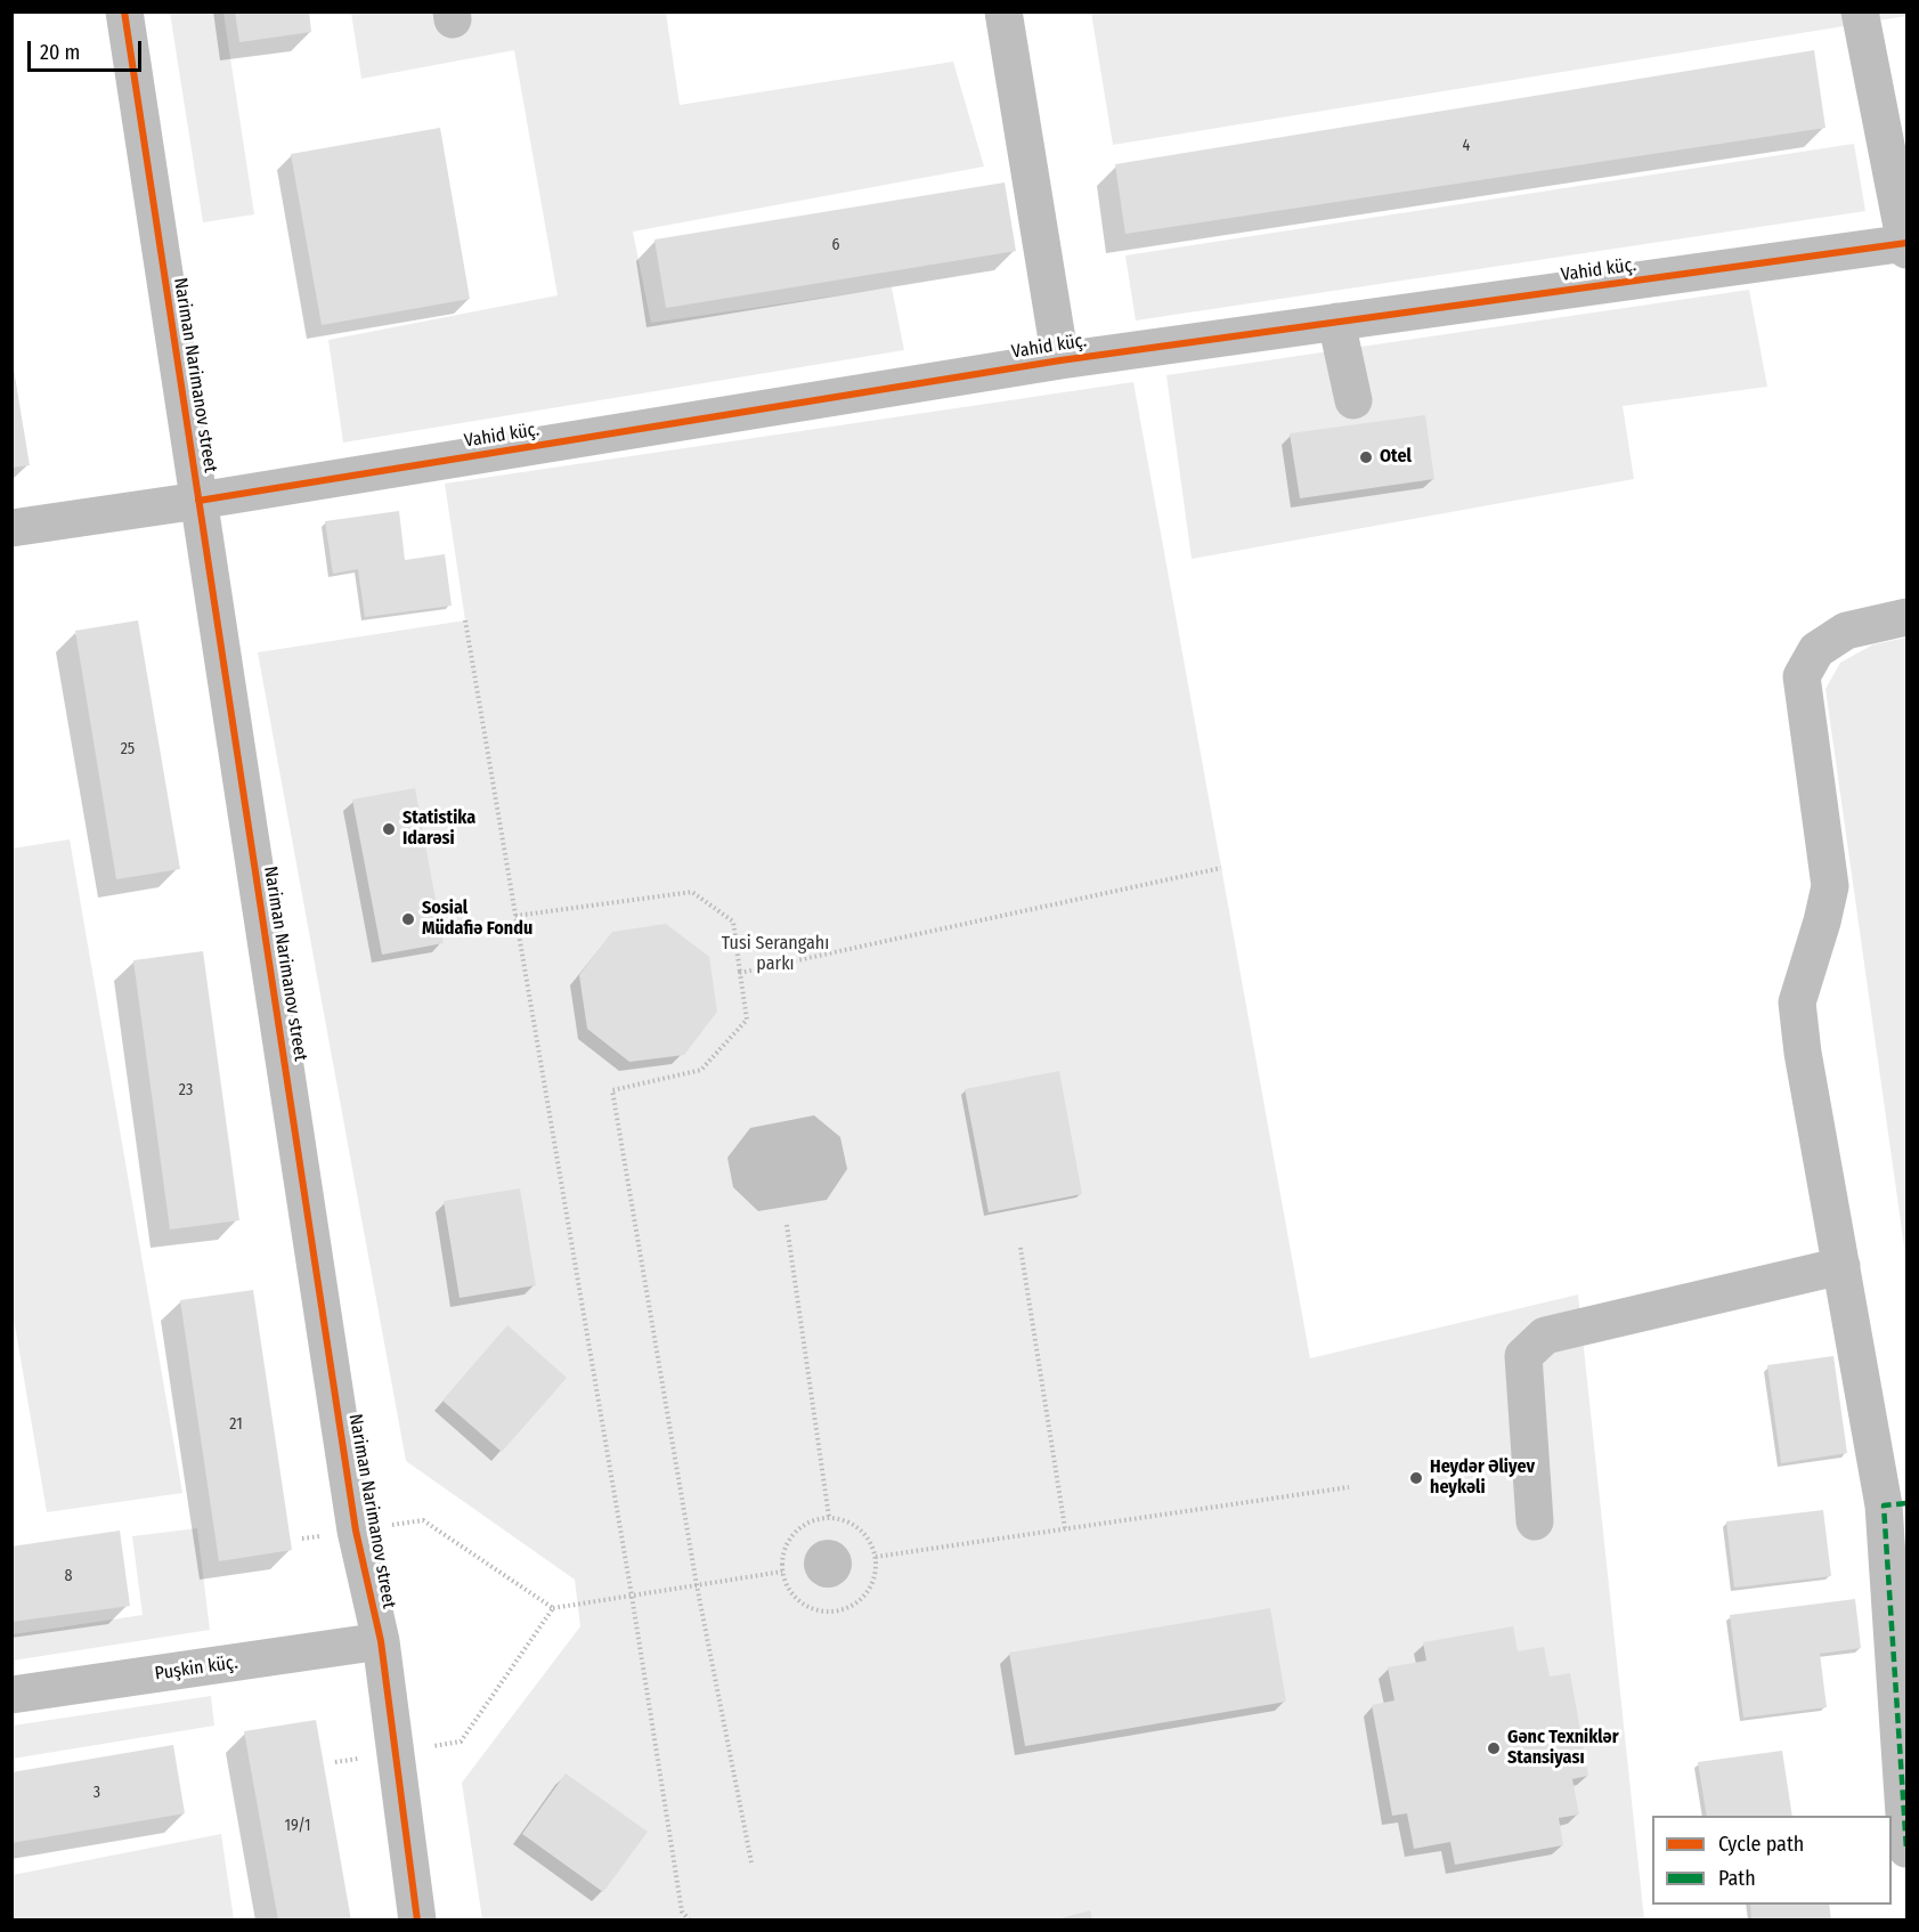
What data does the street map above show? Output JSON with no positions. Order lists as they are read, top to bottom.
{
  "streets": {
    "street": ["Vahid küç.", "Nariman Narimanov street", "Puşkin küç."]
  },
  "crossings": [
    ["Vahid küç.", "Nariman Narimanov street"],
    ["Nariman Narimanov street", "Puşkin küç."]
  ],
  "parks": ["Tusi Serangahı parkı"],
  "places": [
    "Otel",
    "Statistika Idarəsi",
    "Sosial Müdafiə Fondu",
    "Heydər Əliyev heykəli",
    "Gənc Texniklər Stansiyası"
  ],
  "house_numbers": [
    "4",
    "6",
    "25",
    "23",
    "21",
    "8",
    "3",
    "19/1"
  ],
  "legend": ["Cycle path", "Path"],
  "scale_bar": "20 m"
}
